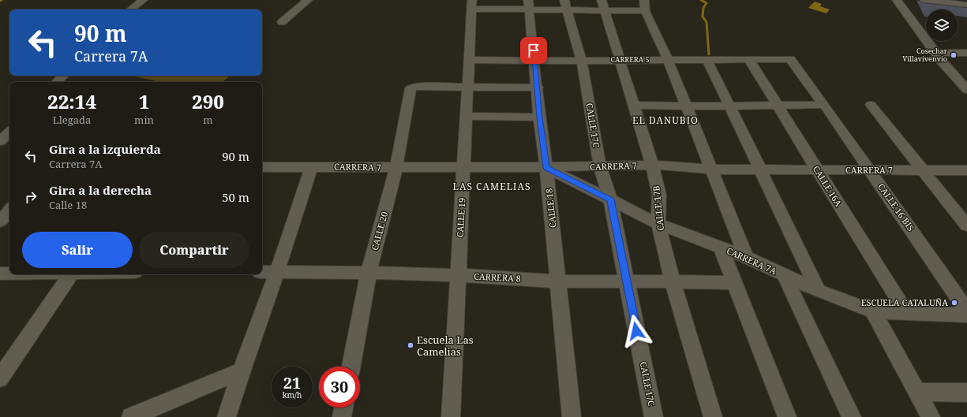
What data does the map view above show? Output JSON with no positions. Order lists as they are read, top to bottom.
{
  "streets": {
    "street": [
      "CARRERA 5",
      "CALLE 17C",
      "CARRERA 7",
      "CALLE 16A",
      "CALLE 16 BIS",
      "CALLE 18",
      "CALLE 17B",
      "CALLE 19",
      "CALLE 20",
      "CARRERA 7A",
      "CARRERA 8"
    ]
  },
  "crossings": [
    ["CARRERA 5", "CALLE 17C"],
    ["CARRERA 5", "CALLE 16A"],
    ["CARRERA 5", "CALLE 16 BIS"],
    ["CARRERA 5", "CALLE 18"],
    ["CARRERA 5", "CALLE 17B"],
    ["CARRERA 5", "CALLE 19"],
    ["CALLE 17C", "CARRERA 7"],
    ["CALLE 17C", "CARRERA 7A"],
    ["CALLE 17C", "CARRERA 8"],
    ["CARRERA 7", "CALLE 16A"],
    ["CARRERA 7", "CALLE 16 BIS"],
    ["CARRERA 7", "CALLE 18"],
    ["CARRERA 7", "CALLE 17B"],
    ["CARRERA 7", "CALLE 19"],
    ["CARRERA 7", "CALLE 20"],
    ["CARRERA 7", "CARRERA 7A"],
    ["CALLE 16A", "CARRERA 7A"],
    ["CALLE 18", "CARRERA 7A"],
    ["CALLE 18", "CARRERA 8"],
    ["CALLE 17B", "CARRERA 7A"],
    ["CALLE 17B", "CARRERA 8"],
    ["CALLE 19", "CALLE 20"],
    ["CALLE 19", "CARRERA 8"],
    ["CALLE 20", "CARRERA 8"]
  ],
  "districts": ["EL DANUBIO", "LAS CAMELIAS"],
  "places": ["Cosechar Villavivenvio", "ESCUELA CATALUÑA", "Escuela Las Camelias"],
  "page": {
    "turn": ["90 m", "Carrera 7A"],
    "eta": [
      "22:14",
      "Llegada",
      "1",
      "min",
      "290",
      "m"
    ],
    "list": [
      {
        "name": "Gira a la izquierda",
        "note": "Carrera 7A",
        "value": "90 m"
      },
      {
        "name": "Gira a la derecha",
        "note": "Calle 18",
        "value": "50 m"
      }
    ],
    "buttons": ["Salir", "Compartir"],
    "speed": "21 km/h",
    "limit": "30"
  }
}
